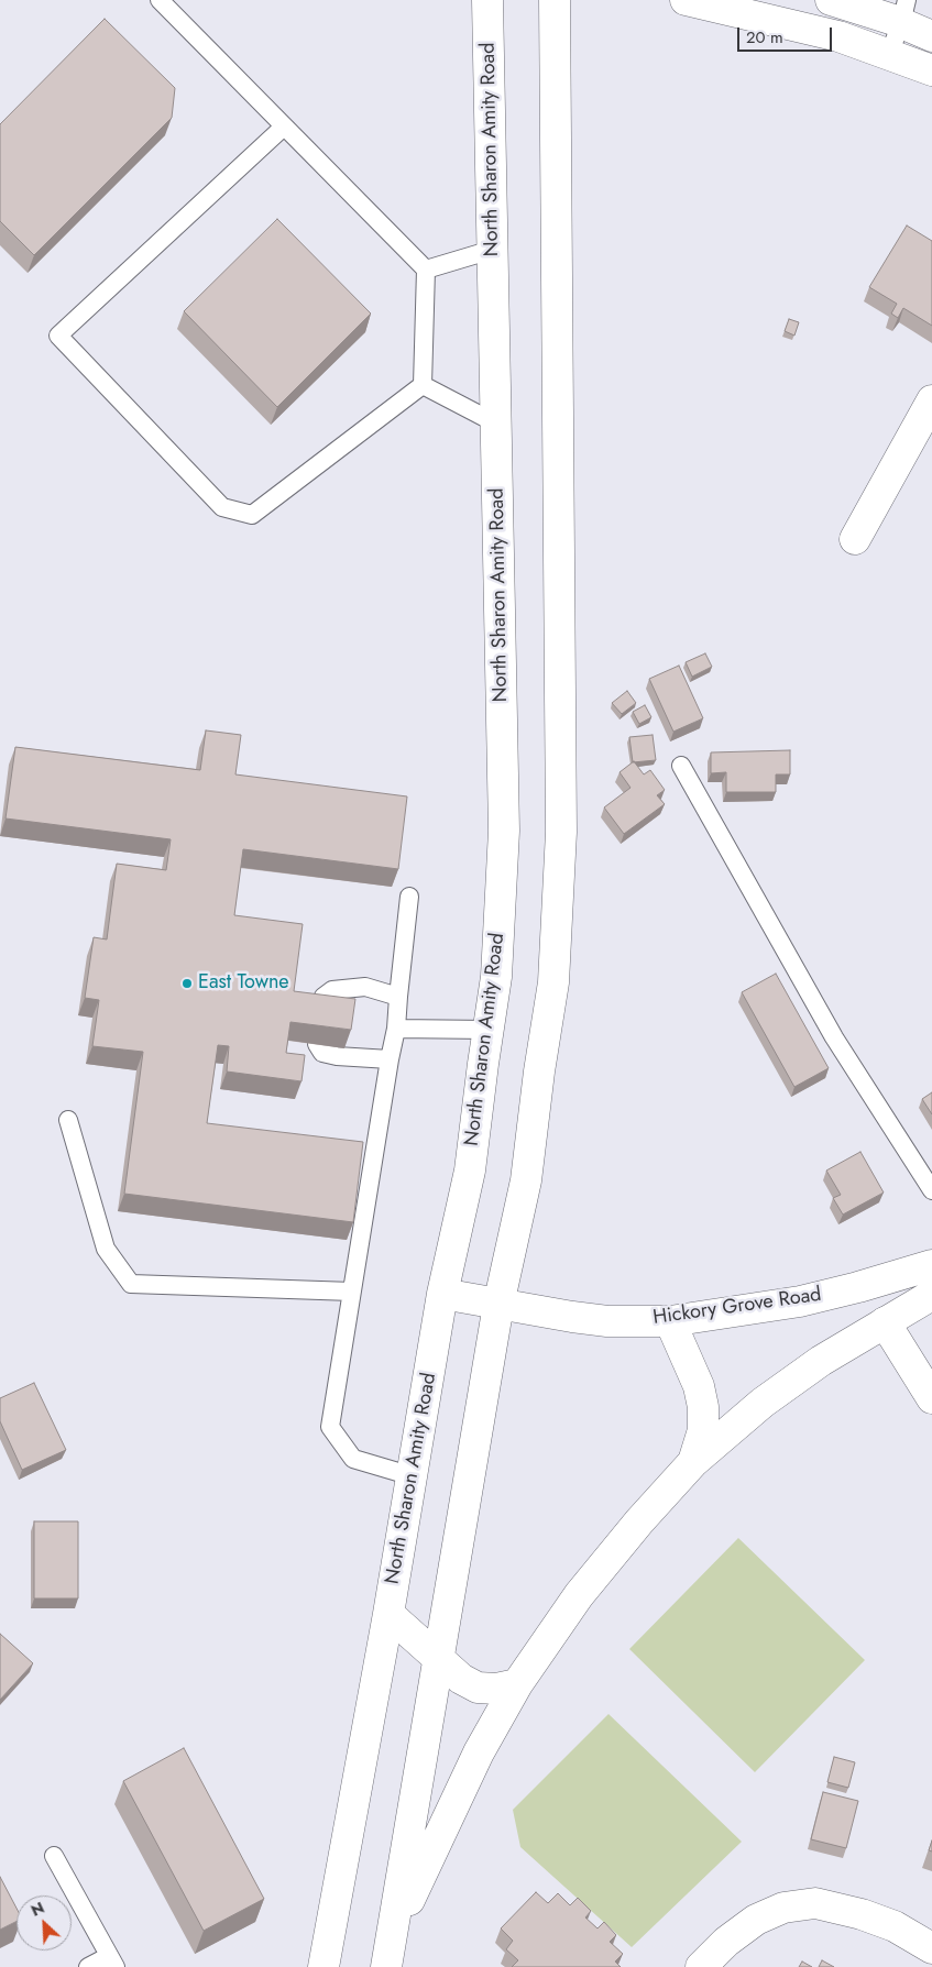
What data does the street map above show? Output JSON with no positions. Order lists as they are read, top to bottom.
{
  "streets": {
    "main road": ["North Sharon Amity Road", "Hickory Grove Road"]
  },
  "crossings": [
    ["North Sharon Amity Road", "Hickory Grove Road"]
  ],
  "places": ["East Towne"],
  "scale_bar": "20 m",
  "north": "top left"
}
